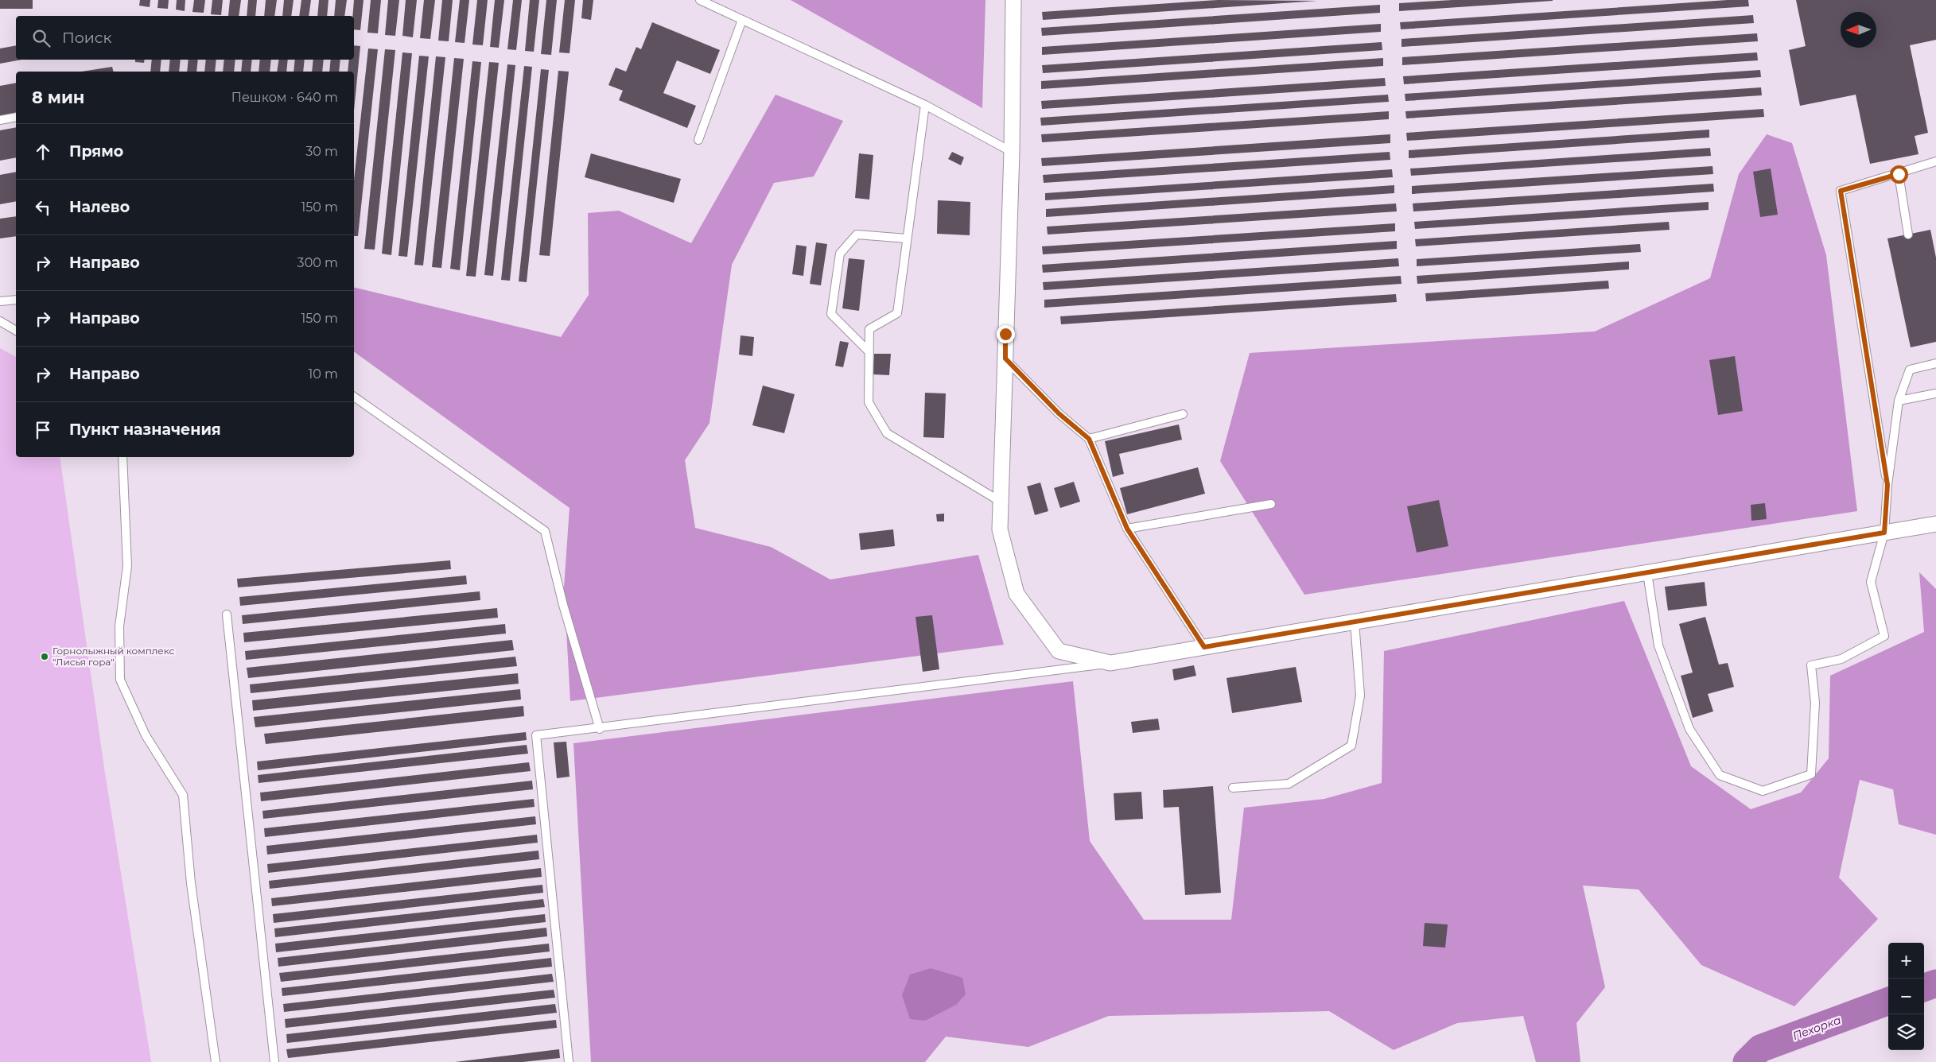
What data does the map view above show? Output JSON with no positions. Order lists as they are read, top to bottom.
{
  "water": ["Пехорка"],
  "places": ["Горнолыжный комплекс \"Лисья гора\""],
  "north": "left",
  "page": {
    "search": "Поиск",
    "heading": ["8 мин", "Пешком · 640 m"],
    "list": [
      ["Прямо", "30 m"],
      ["Налево", "150 m"],
      ["Направо", "300 m"],
      ["Направо", "150 m"],
      ["Направо", "10 m"],
      "Пункт назначения"
    ],
    "map_buttons": ["+", "−"]
  }
}
